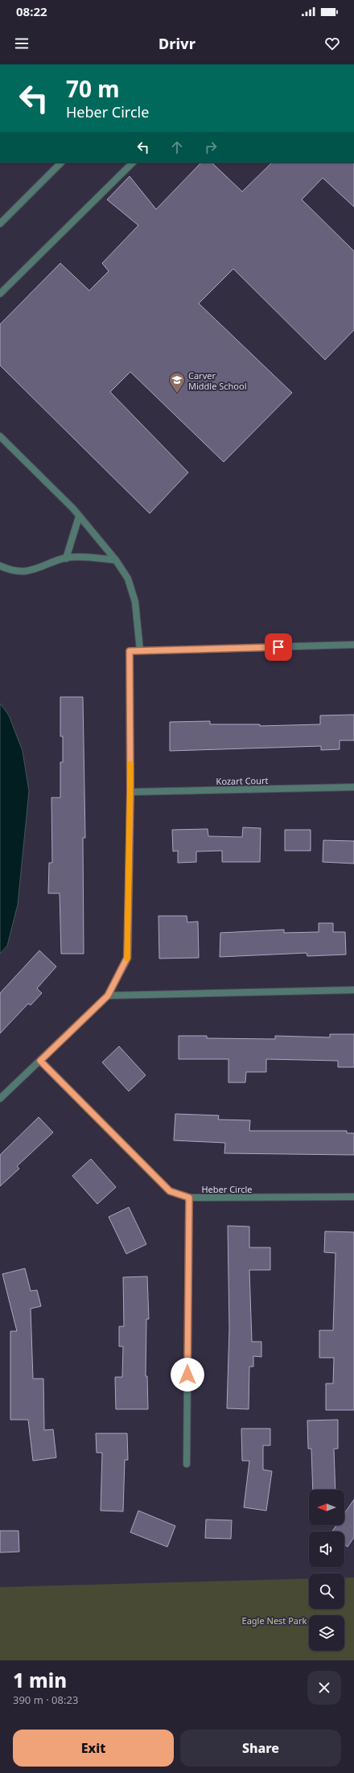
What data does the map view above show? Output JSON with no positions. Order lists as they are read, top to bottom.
{
  "streets": {
    "street": ["Kozart Court", "Heber Circle"]
  },
  "parks": ["Eagle Nest Park"],
  "places": {
    "school or university": ["Carver Middle School"]
  },
  "north": "left",
  "page": {
    "status": "08:22",
    "header": "Drivr",
    "turn": ["70 m", "Heber Circle"],
    "heading": ["1 min", "390 m · 08:23"],
    "buttons": ["Exit", "Share"]
  }
}
